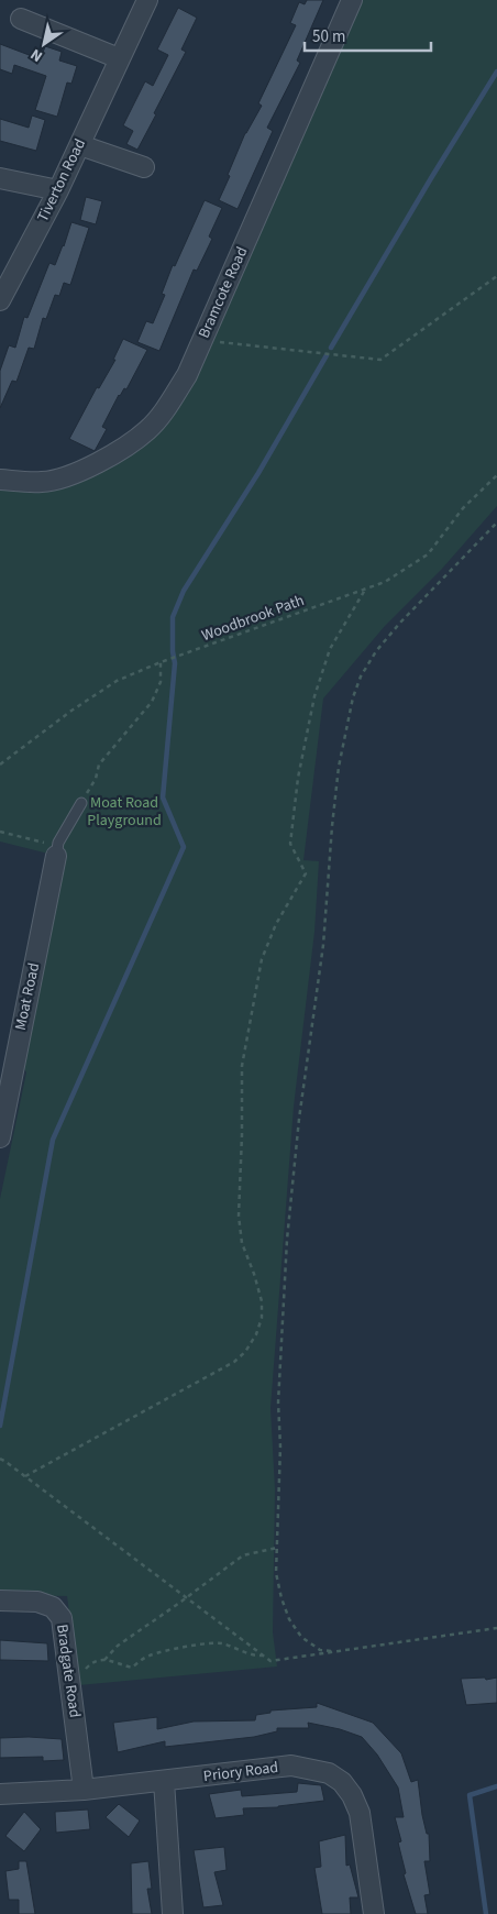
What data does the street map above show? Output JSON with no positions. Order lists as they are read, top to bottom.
{
  "streets": {
    "street": [
      "Tiverton Road",
      "Bramcote Road",
      "Moat Road",
      "Bradgate Road",
      "Priory Road"
    ],
    "path": ["Woodbrook Path"]
  },
  "crossings": [
    ["Bradgate Road", "Priory Road"]
  ],
  "parks": ["Moat Road Playground"],
  "scale_bar": "50 m",
  "north": "bottom left"
}
